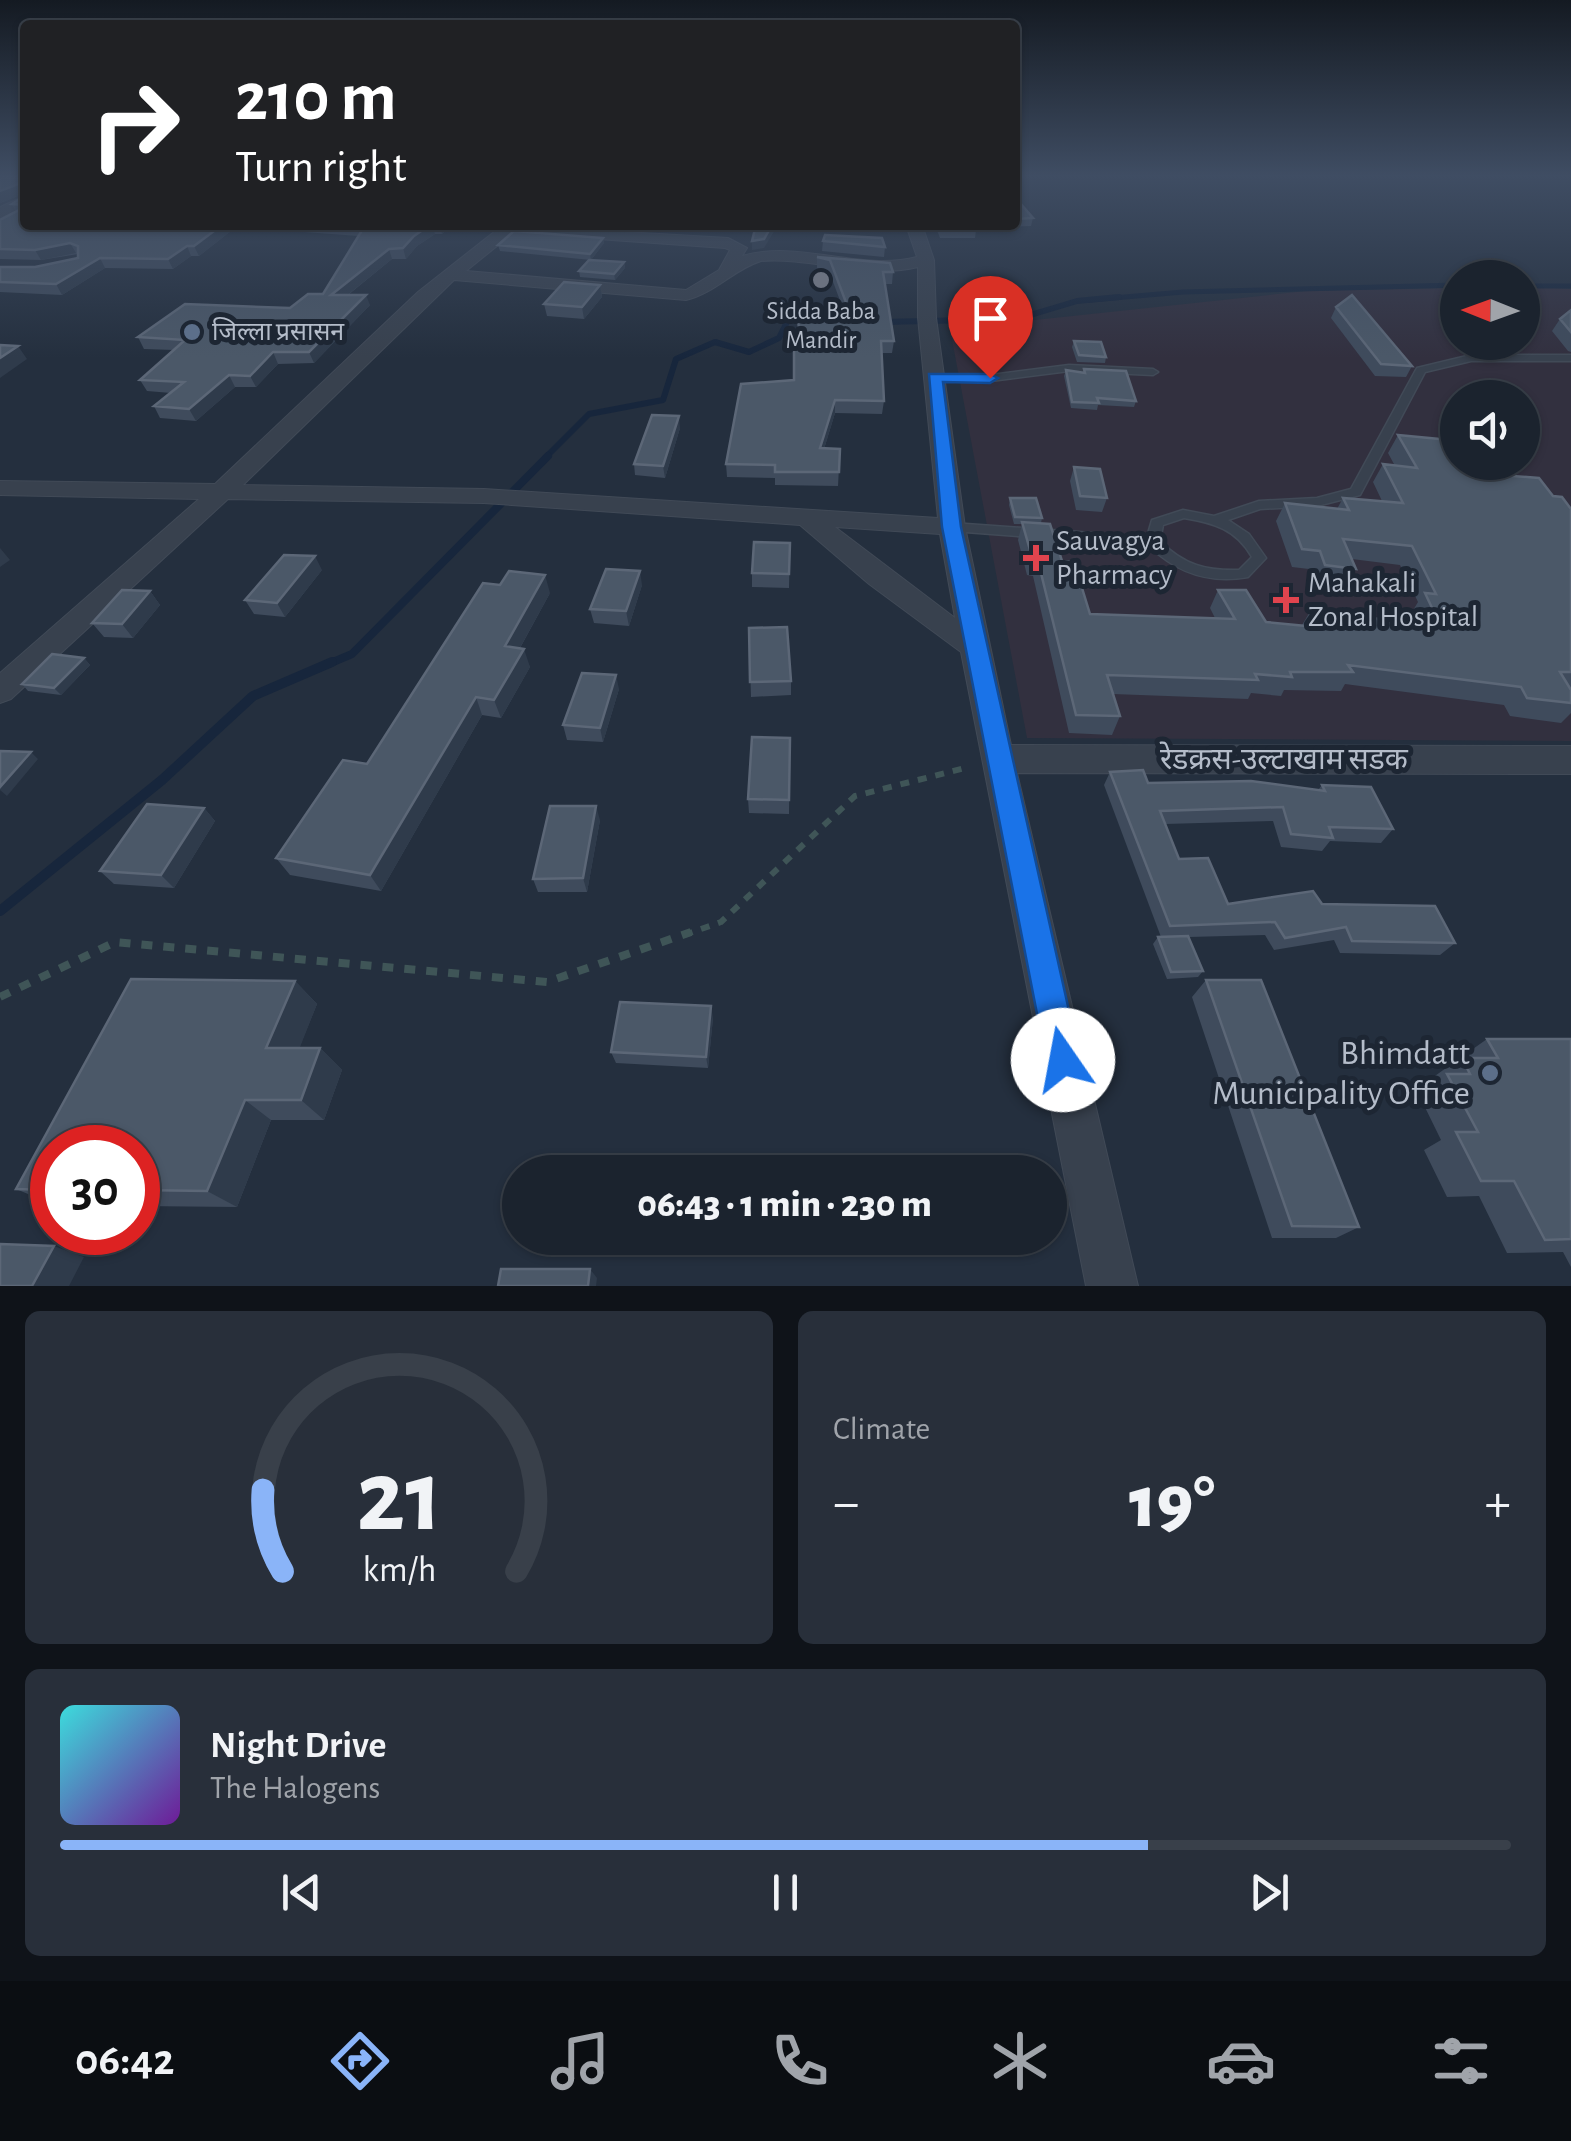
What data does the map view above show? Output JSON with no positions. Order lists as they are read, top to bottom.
{
  "streets": {
    "street": ["रेडक्रस-उल्टाखाम सडक"]
  },
  "places": {
    "other": ["Sidda Baba Mandir", "जिल्ला प्रसासन", "Bhimdatt Municipality Office"],
    "health": ["Sauvagya Pharmacy", "Mahakali Zonal Hospital"]
  },
  "north": "left",
  "page": {
    "turn": ["210 m", "Turn right"],
    "limit": "30",
    "trip": "06:43 · 1 min · 230 m",
    "tile": "Climate",
    "heat": ["−", "19°", "+"],
    "song": ["Night Drive", "The Halogens"],
    "tabs": "06:42",
    "gauge": ["21", "km/h"]
  }
}
